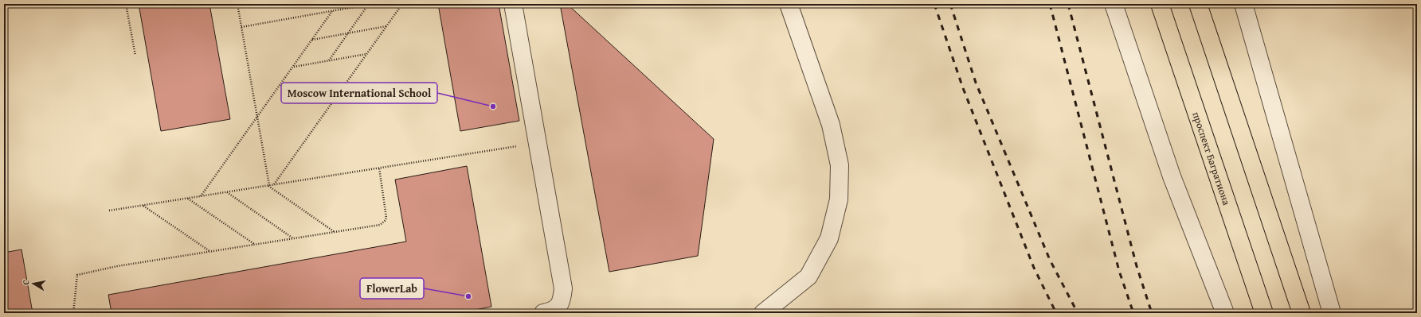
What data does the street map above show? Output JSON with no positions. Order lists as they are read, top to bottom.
{
  "streets": {
    "main road": ["проспект Багратиона"]
  },
  "places": ["Moscow International School", "FlowerLab"],
  "north": "left"
}
